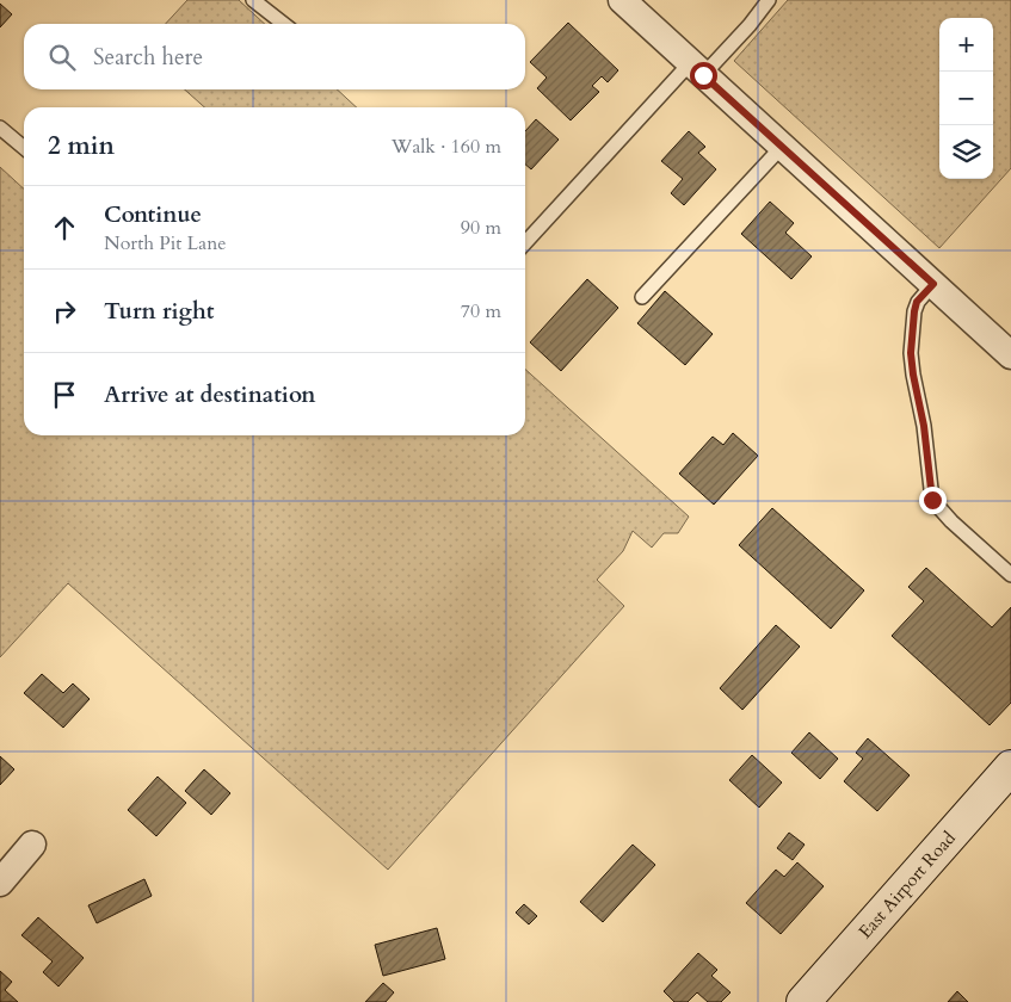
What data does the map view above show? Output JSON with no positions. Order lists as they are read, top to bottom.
{
  "streets": {
    "street": ["East Airport Road"]
  },
  "page": {
    "map_buttons": ["+", "−"],
    "search": "Search here",
    "heading": ["2 min", "Walk · 160 m"],
    "list": [
      ["Continue", "North Pit Lane", "90 m"],
      ["Turn right", "70 m"],
      "Arrive at destination"
    ]
  }
}
